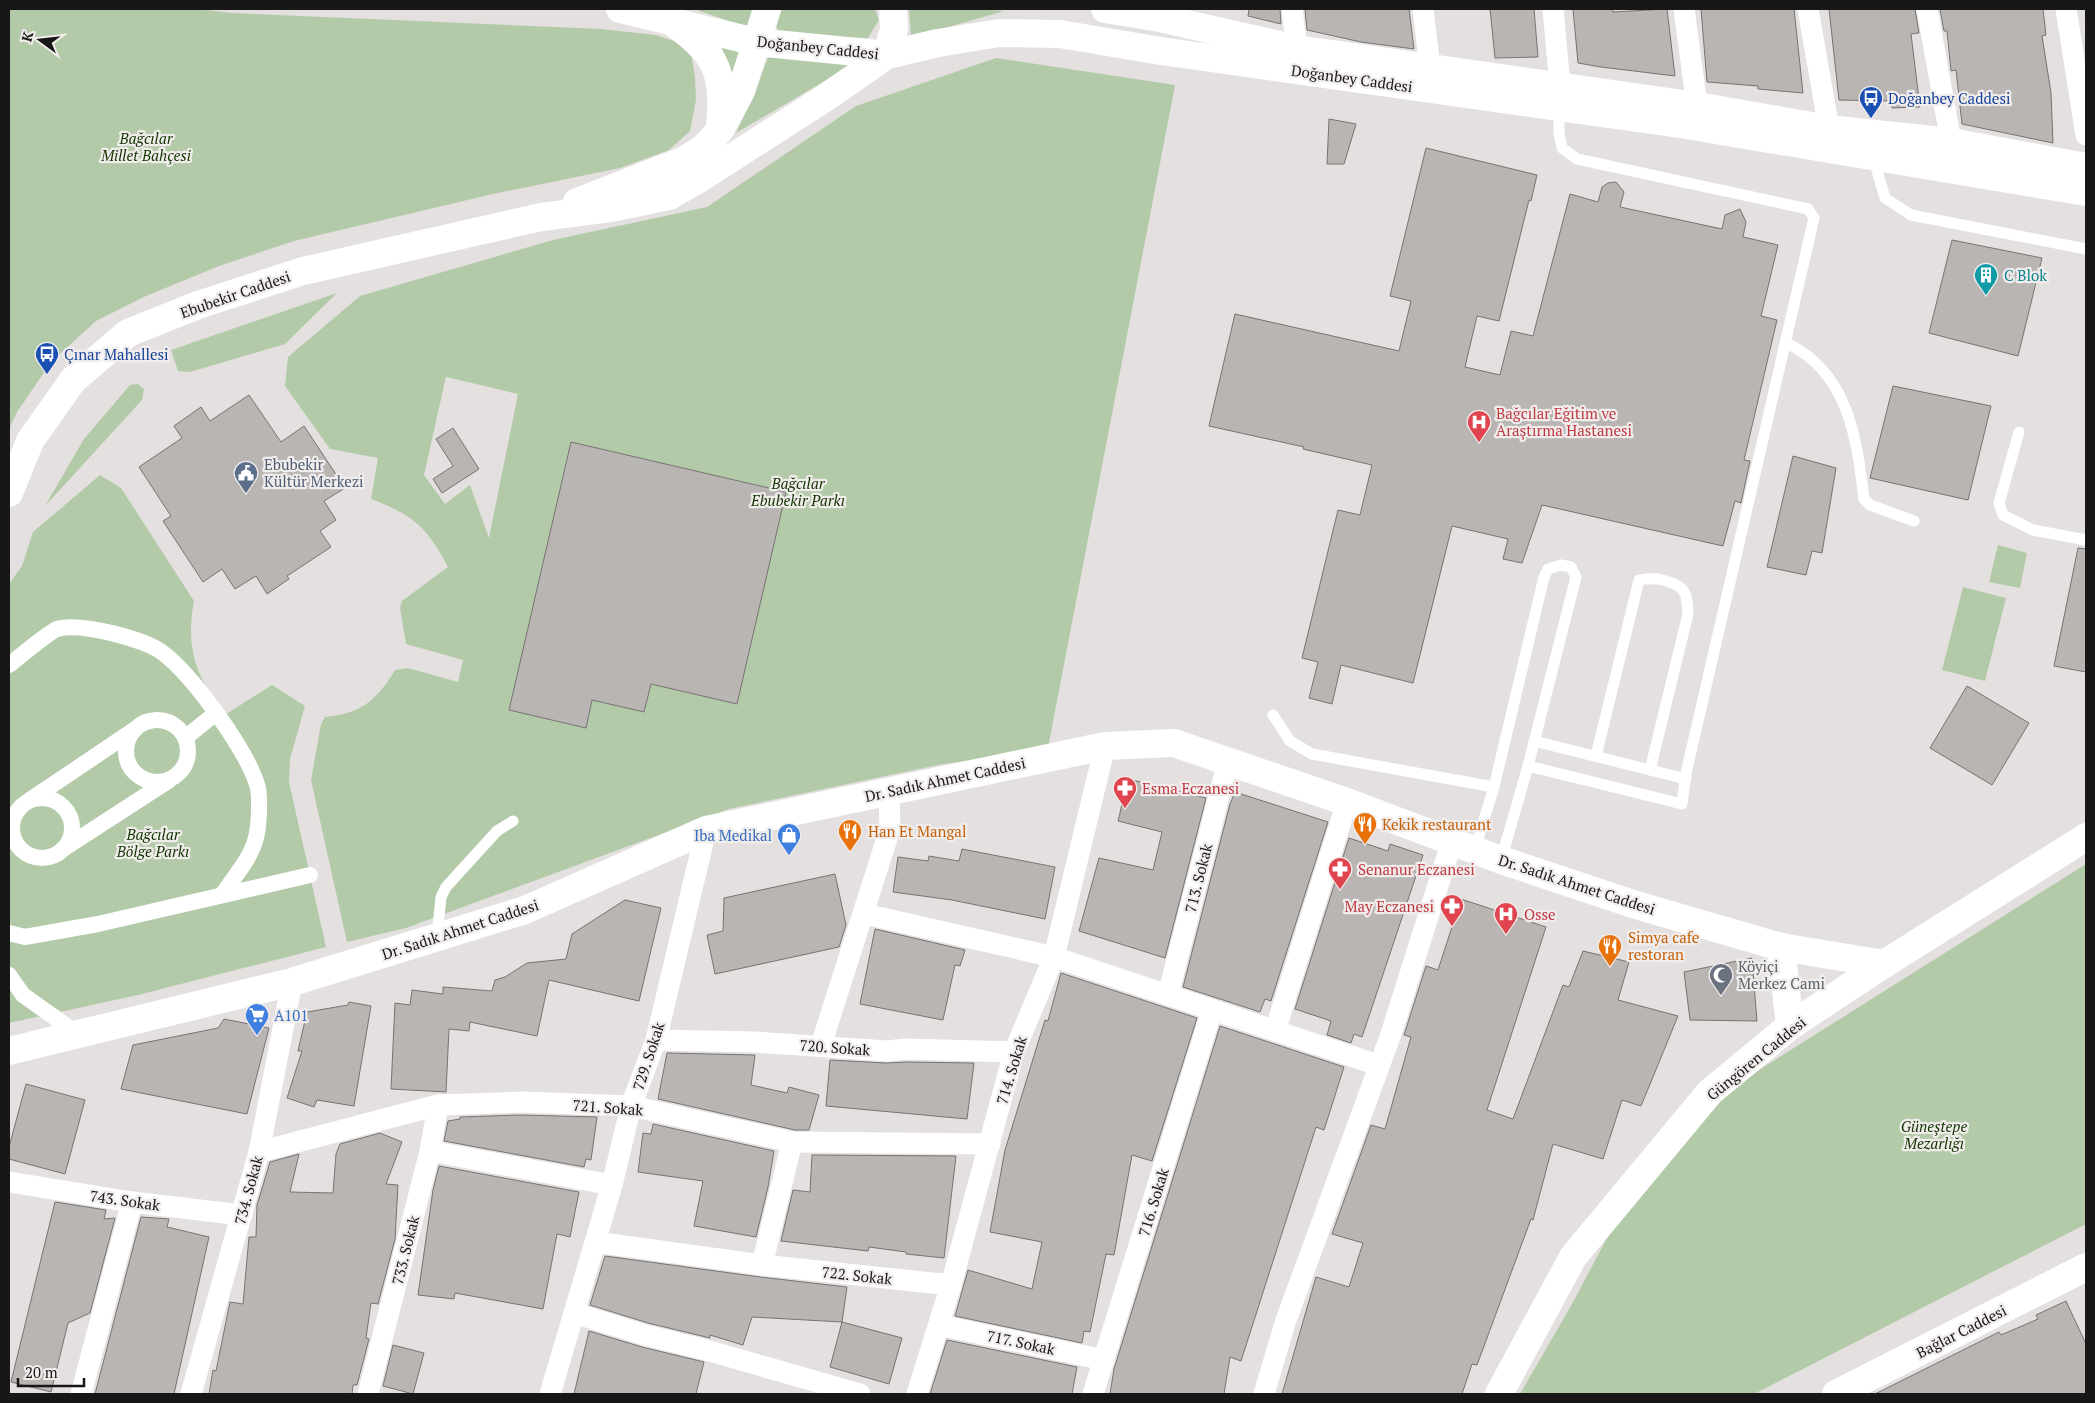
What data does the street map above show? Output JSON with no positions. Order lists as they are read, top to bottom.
{
  "streets": {
    "main road": [
      "Doğanbey Caddesi",
      "Ebubekir Caddesi",
      "Dr. Sadık Ahmet Caddesi",
      "Güngören Caddesi",
      "Bağlar Caddesi"
    ],
    "street": [
      "713. Sokak",
      "720. Sokak",
      "729. Sokak",
      "714. Sokak",
      "721. Sokak",
      "734. Sokak",
      "743. Sokak",
      "716. Sokak",
      "733. Sokak",
      "722. Sokak",
      "717. Sokak"
    ]
  },
  "crossings": [
    ["Dr. Sadık Ahmet Caddesi", "713. Sokak"],
    ["Dr. Sadık Ahmet Caddesi", "729. Sokak"],
    ["Dr. Sadık Ahmet Caddesi", "Güngören Caddesi"],
    ["Dr. Sadık Ahmet Caddesi", "714. Sokak"],
    ["Dr. Sadık Ahmet Caddesi", "734. Sokak"],
    ["720. Sokak", "729. Sokak"],
    ["720. Sokak", "714. Sokak"],
    ["729. Sokak", "721. Sokak"],
    ["729. Sokak", "722. Sokak"],
    ["714. Sokak", "721. Sokak"],
    ["714. Sokak", "722. Sokak"],
    ["714. Sokak", "717. Sokak"],
    ["721. Sokak", "734. Sokak"],
    ["721. Sokak", "733. Sokak"],
    ["734. Sokak", "743. Sokak"],
    ["716. Sokak", "717. Sokak"]
  ],
  "parks": [
    "Bağcılar Millet Bahçesi",
    "Bağcılar Ebubekir Parkı",
    "Bağcılar Bölge Parkı",
    "Güneştepe Mezarlığı"
  ],
  "places": {
    "bus stop": ["Doğanbey Caddesi", "Çınar Mahallesi"],
    "building": ["C Blok"],
    "hospital": ["Bağcılar Eğitim ve Araştırma Hastanesi", "Osse"],
    "public building": ["Ebubekir Kültür Merkezi"],
    "pharmacy": ["Esma Eczanesi", "Senanur Eczanesi", "May Eczanesi"],
    "restaurant": ["Kekik restaurant", "Han Et Mangal", "Simya cafe restoran"],
    "shop": ["Iba Medikal"],
    "mosque": ["Köyiçi Merkez Cami"],
    "supermarket": ["A101"]
  },
  "scale_bar": "20 m",
  "north": "left"
}
